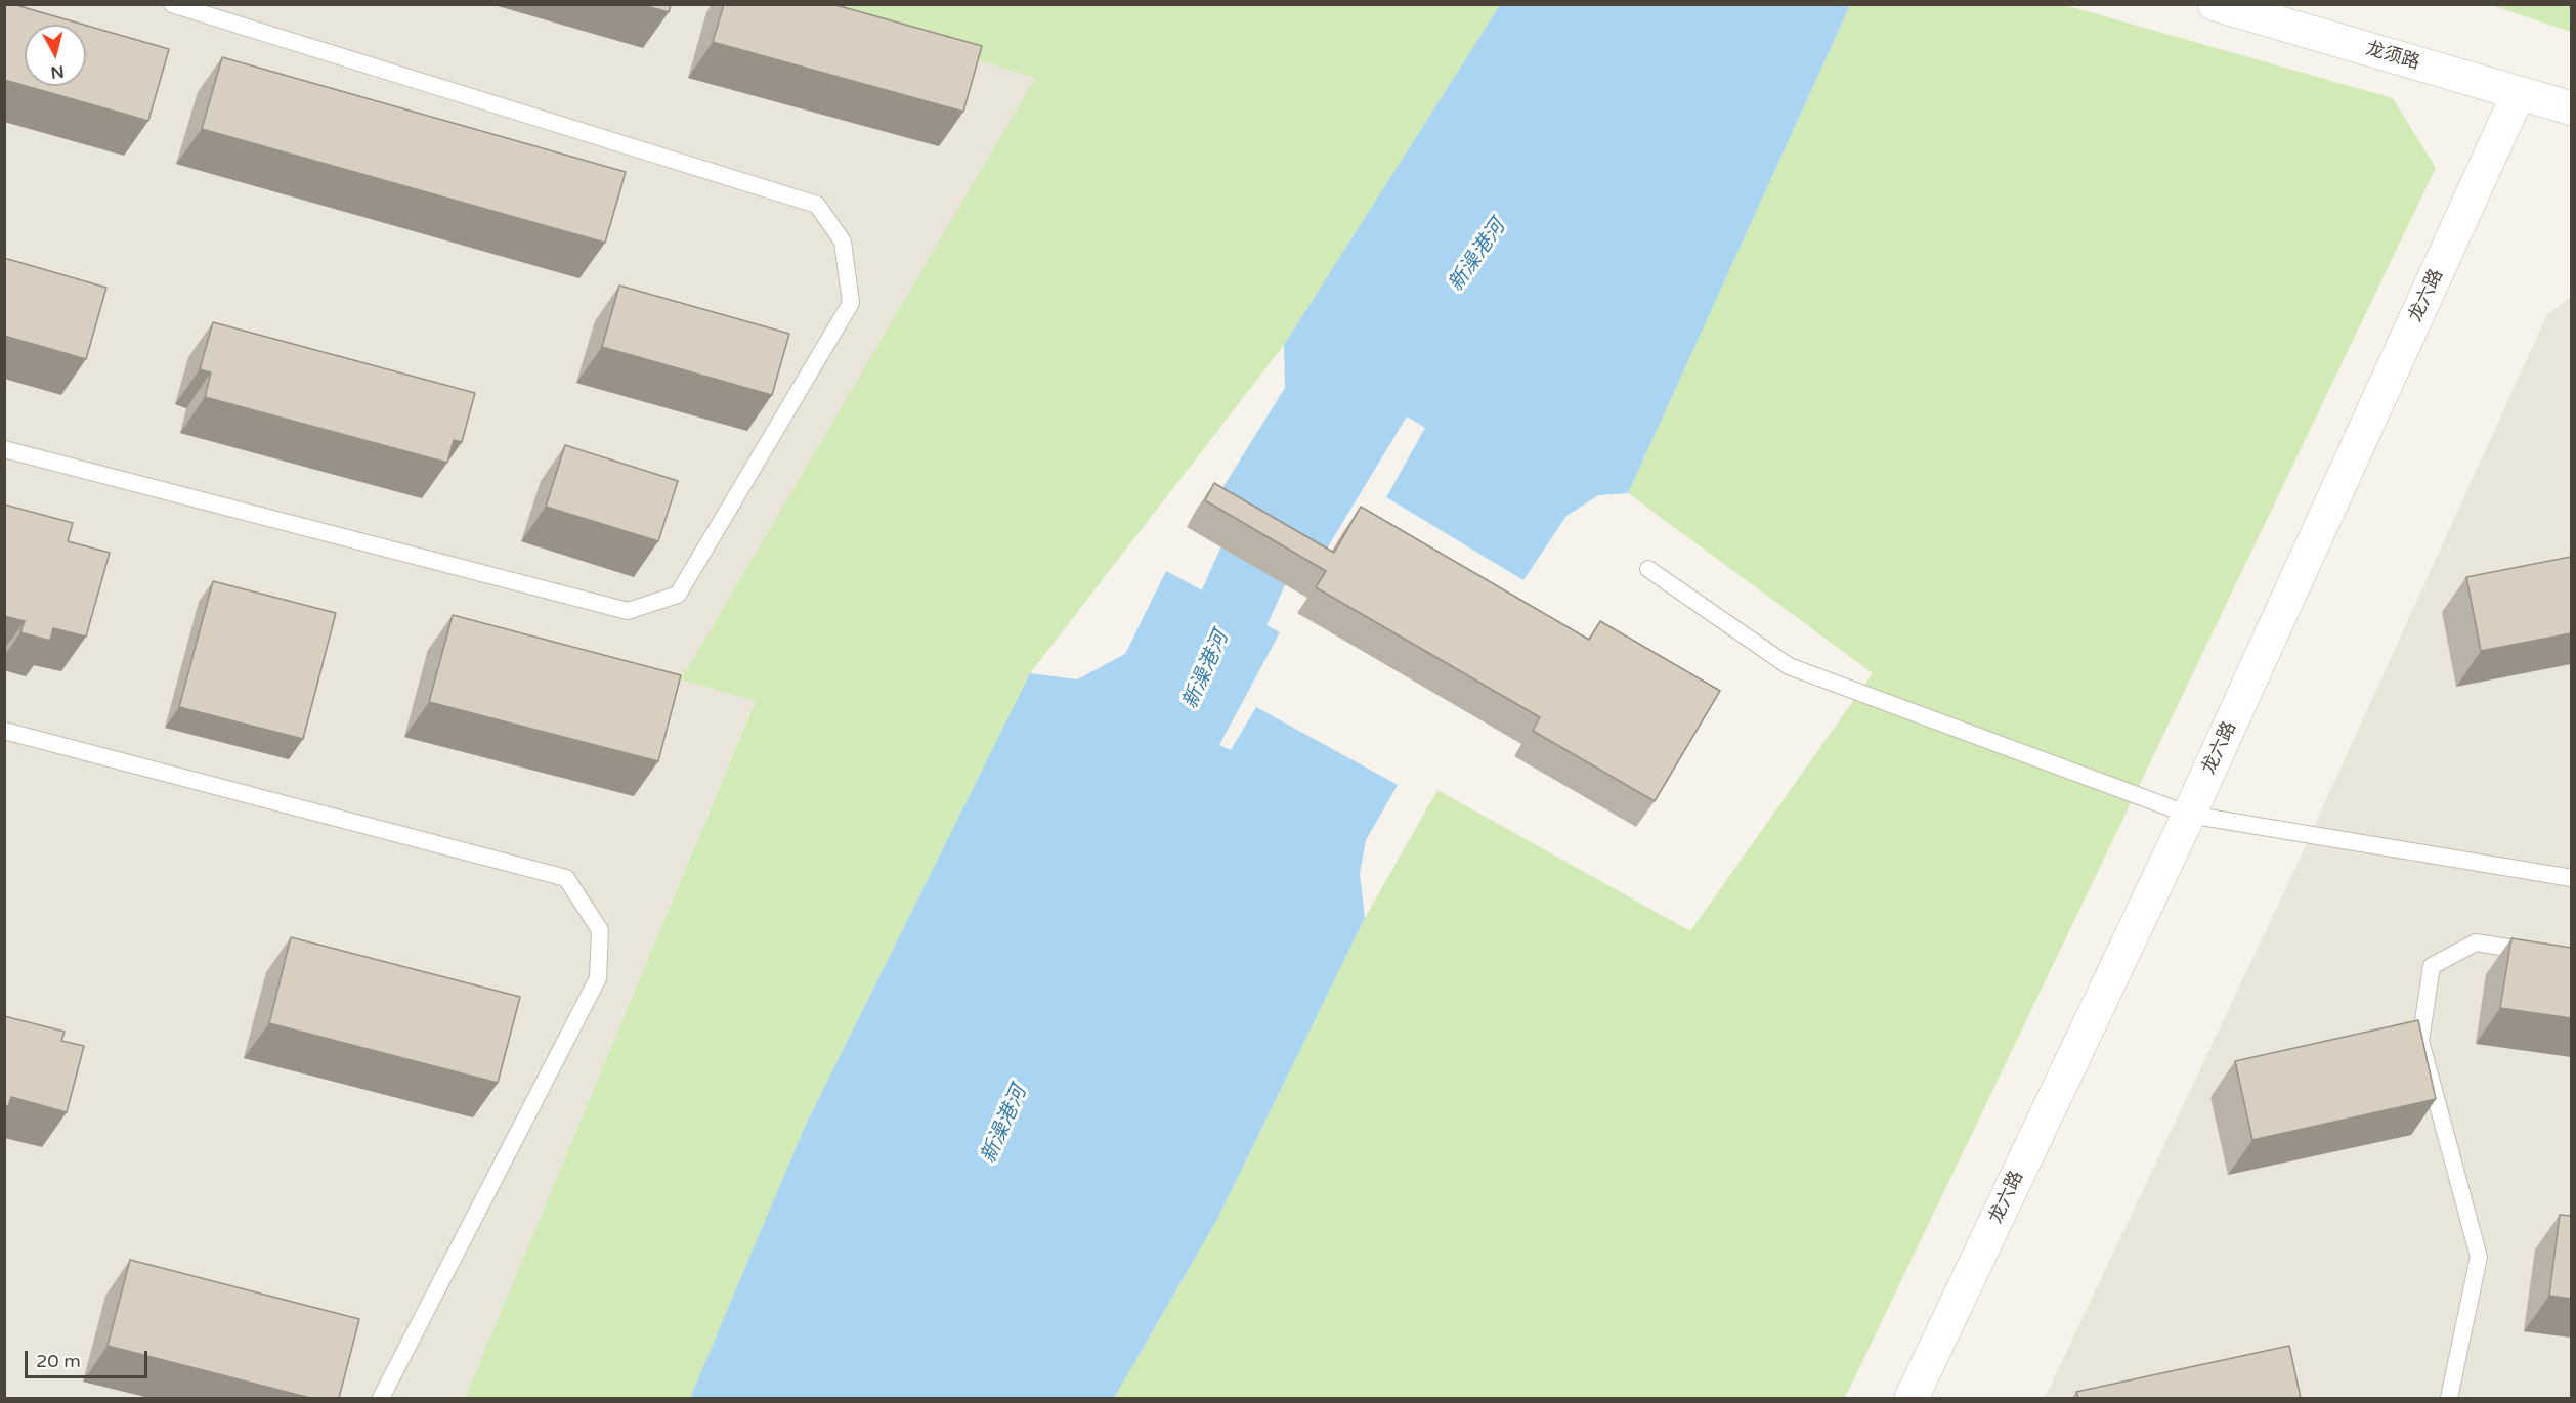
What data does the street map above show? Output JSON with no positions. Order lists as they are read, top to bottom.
{
  "streets": {
    "street": ["龙须路", "龙六路"]
  },
  "crossings": [
    ["龙须路", "龙六路"]
  ],
  "water": ["新澡港河"],
  "scale_bar": "20 m",
  "north": "bottom"
}
